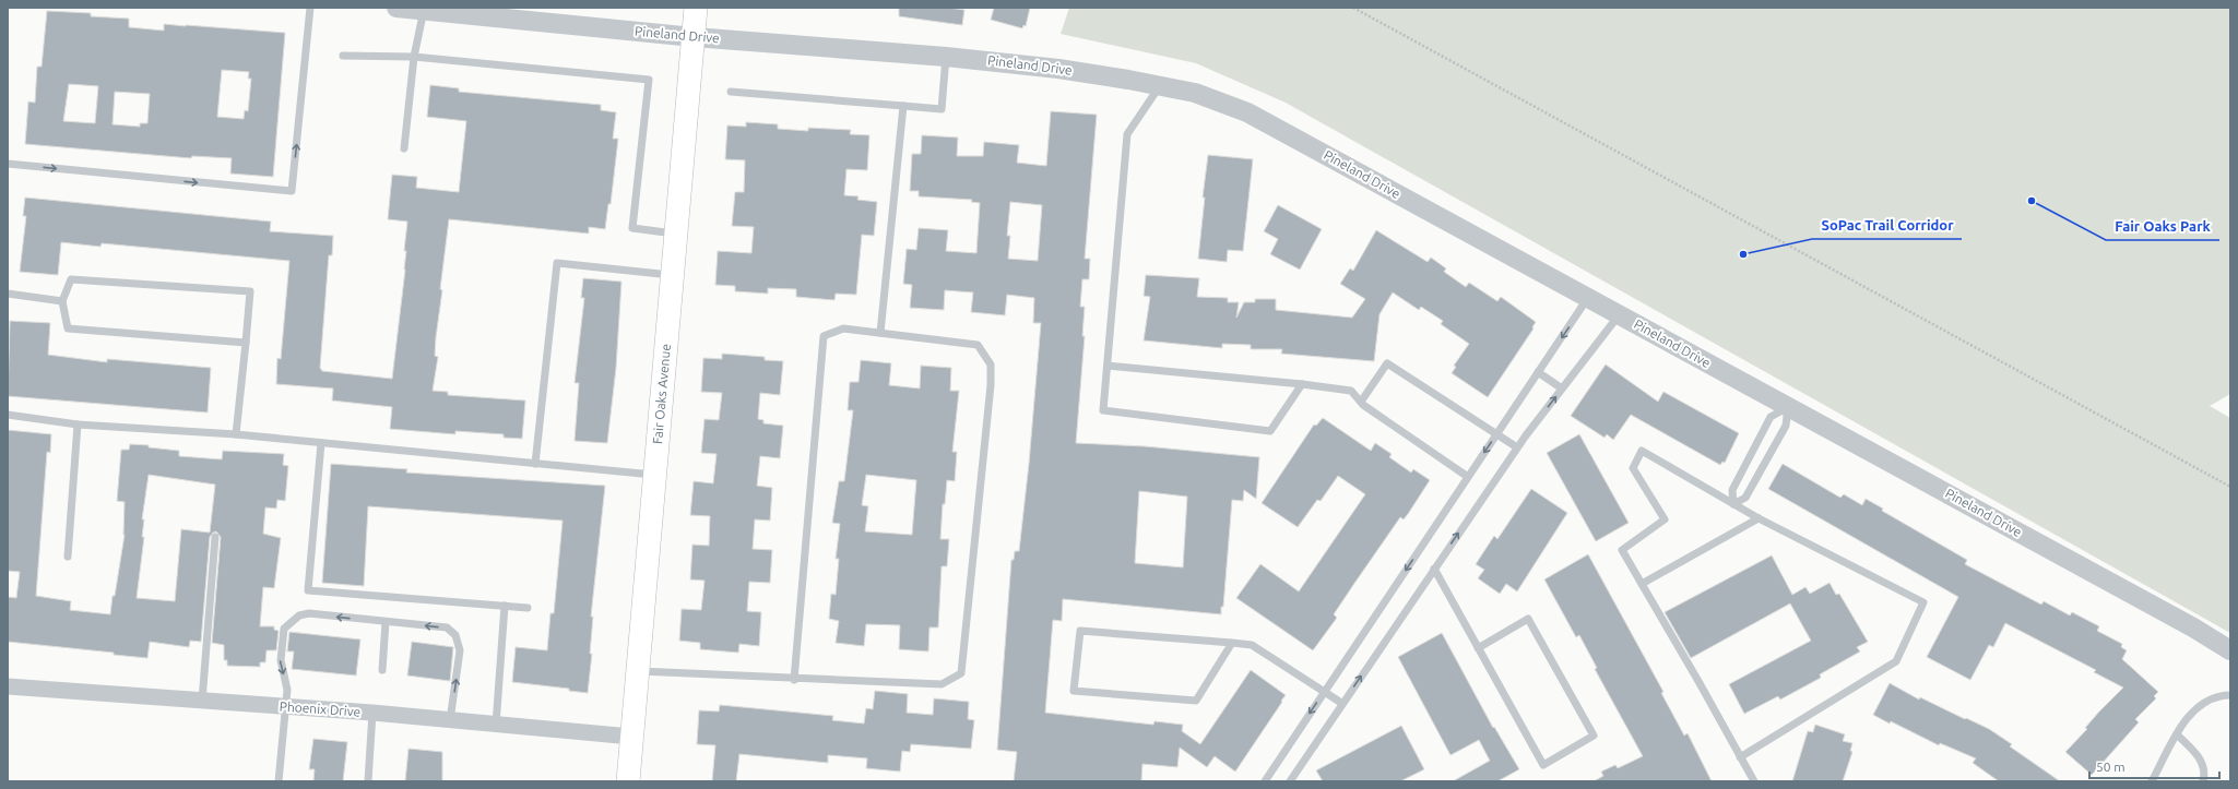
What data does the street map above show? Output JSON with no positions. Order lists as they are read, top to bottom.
{
  "streets": {
    "main road": ["Fair Oaks Avenue"],
    "street": ["Pineland Drive", "Phoenix Drive"]
  },
  "crossings": [
    ["Pineland Drive", "Fair Oaks Avenue"],
    ["Fair Oaks Avenue", "Phoenix Drive"]
  ],
  "places": ["Fair Oaks Park", "SoPac Trail Corridor"],
  "scale_bar": "50 m"
}
